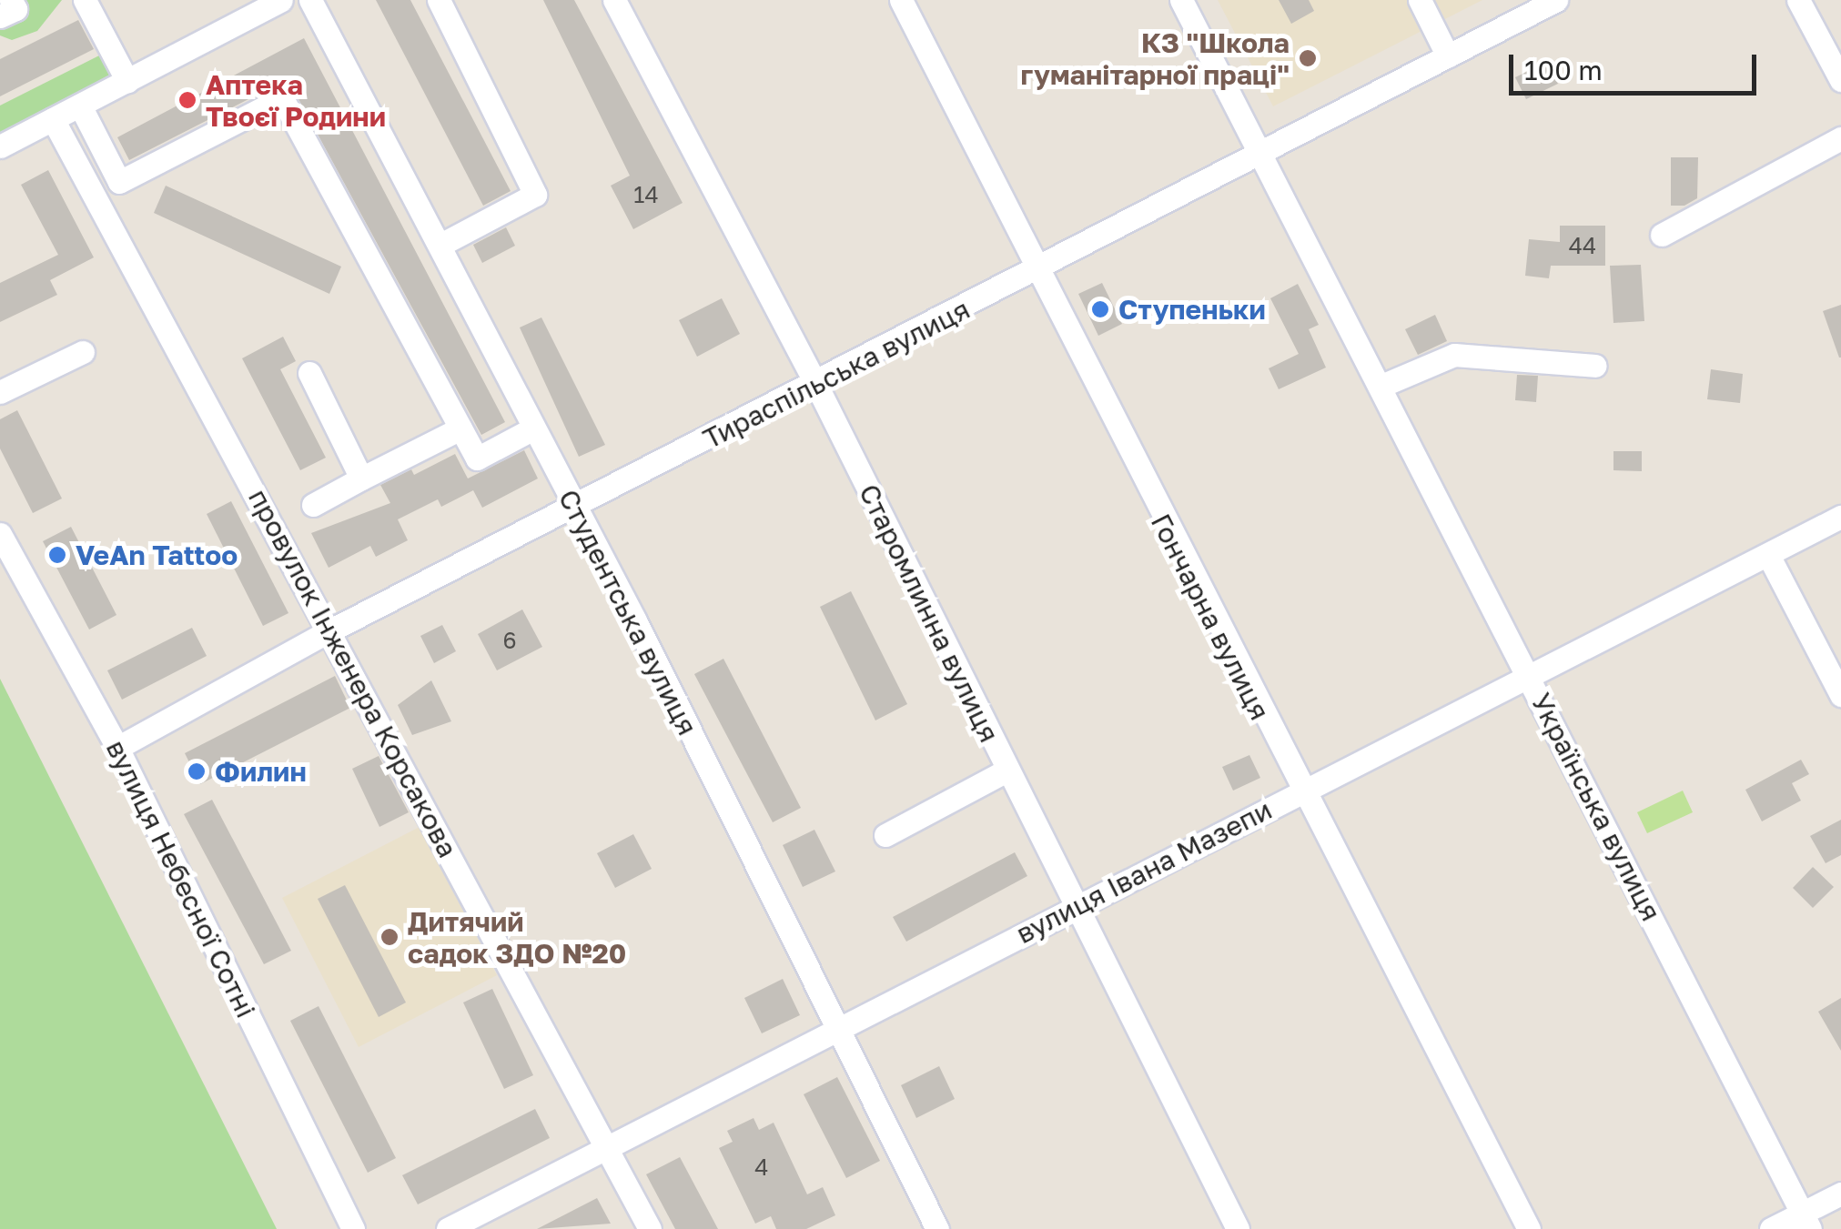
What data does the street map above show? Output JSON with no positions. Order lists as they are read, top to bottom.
{
  "streets": {
    "street": [
      "Тираспільська вулиця",
      "Студентська вулиця",
      "Старомлинна вулиця",
      "Гончарна вулиця",
      "провулок Інженера Корсакова",
      "Українська вулиця",
      "вулиця Івана Мазепи",
      "вулиця Небесної Сотні"
    ]
  },
  "crossings": [
    ["Тираспільська вулиця", "Студентська вулиця"],
    ["Тираспільська вулиця", "Старомлинна вулиця"],
    ["Тираспільська вулиця", "Гончарна вулиця"],
    ["Тираспільська вулиця", "провулок Інженера Корсакова"],
    ["Тираспільська вулиця", "Українська вулиця"],
    ["Тираспільська вулиця", "вулиця Небесної Сотні"],
    ["Студентська вулиця", "вулиця Івана Мазепи"],
    ["Старомлинна вулиця", "вулиця Івана Мазепи"],
    ["Гончарна вулиця", "вулиця Івана Мазепи"],
    ["провулок Інженера Корсакова", "вулиця Івана Мазепи"],
    ["Українська вулиця", "вулиця Івана Мазепи"]
  ],
  "places": [
    "КЗ \"Школа гуманітарної праці\"",
    "Аптека Твоєї Родини",
    "Ступеньки",
    "VeAn Tattoo",
    "Филин",
    "Дитячий садок ЗДО №20"
  ],
  "house_numbers": [
    "14",
    "44",
    "6",
    "4"
  ],
  "scale_bar": "100 m"
}
